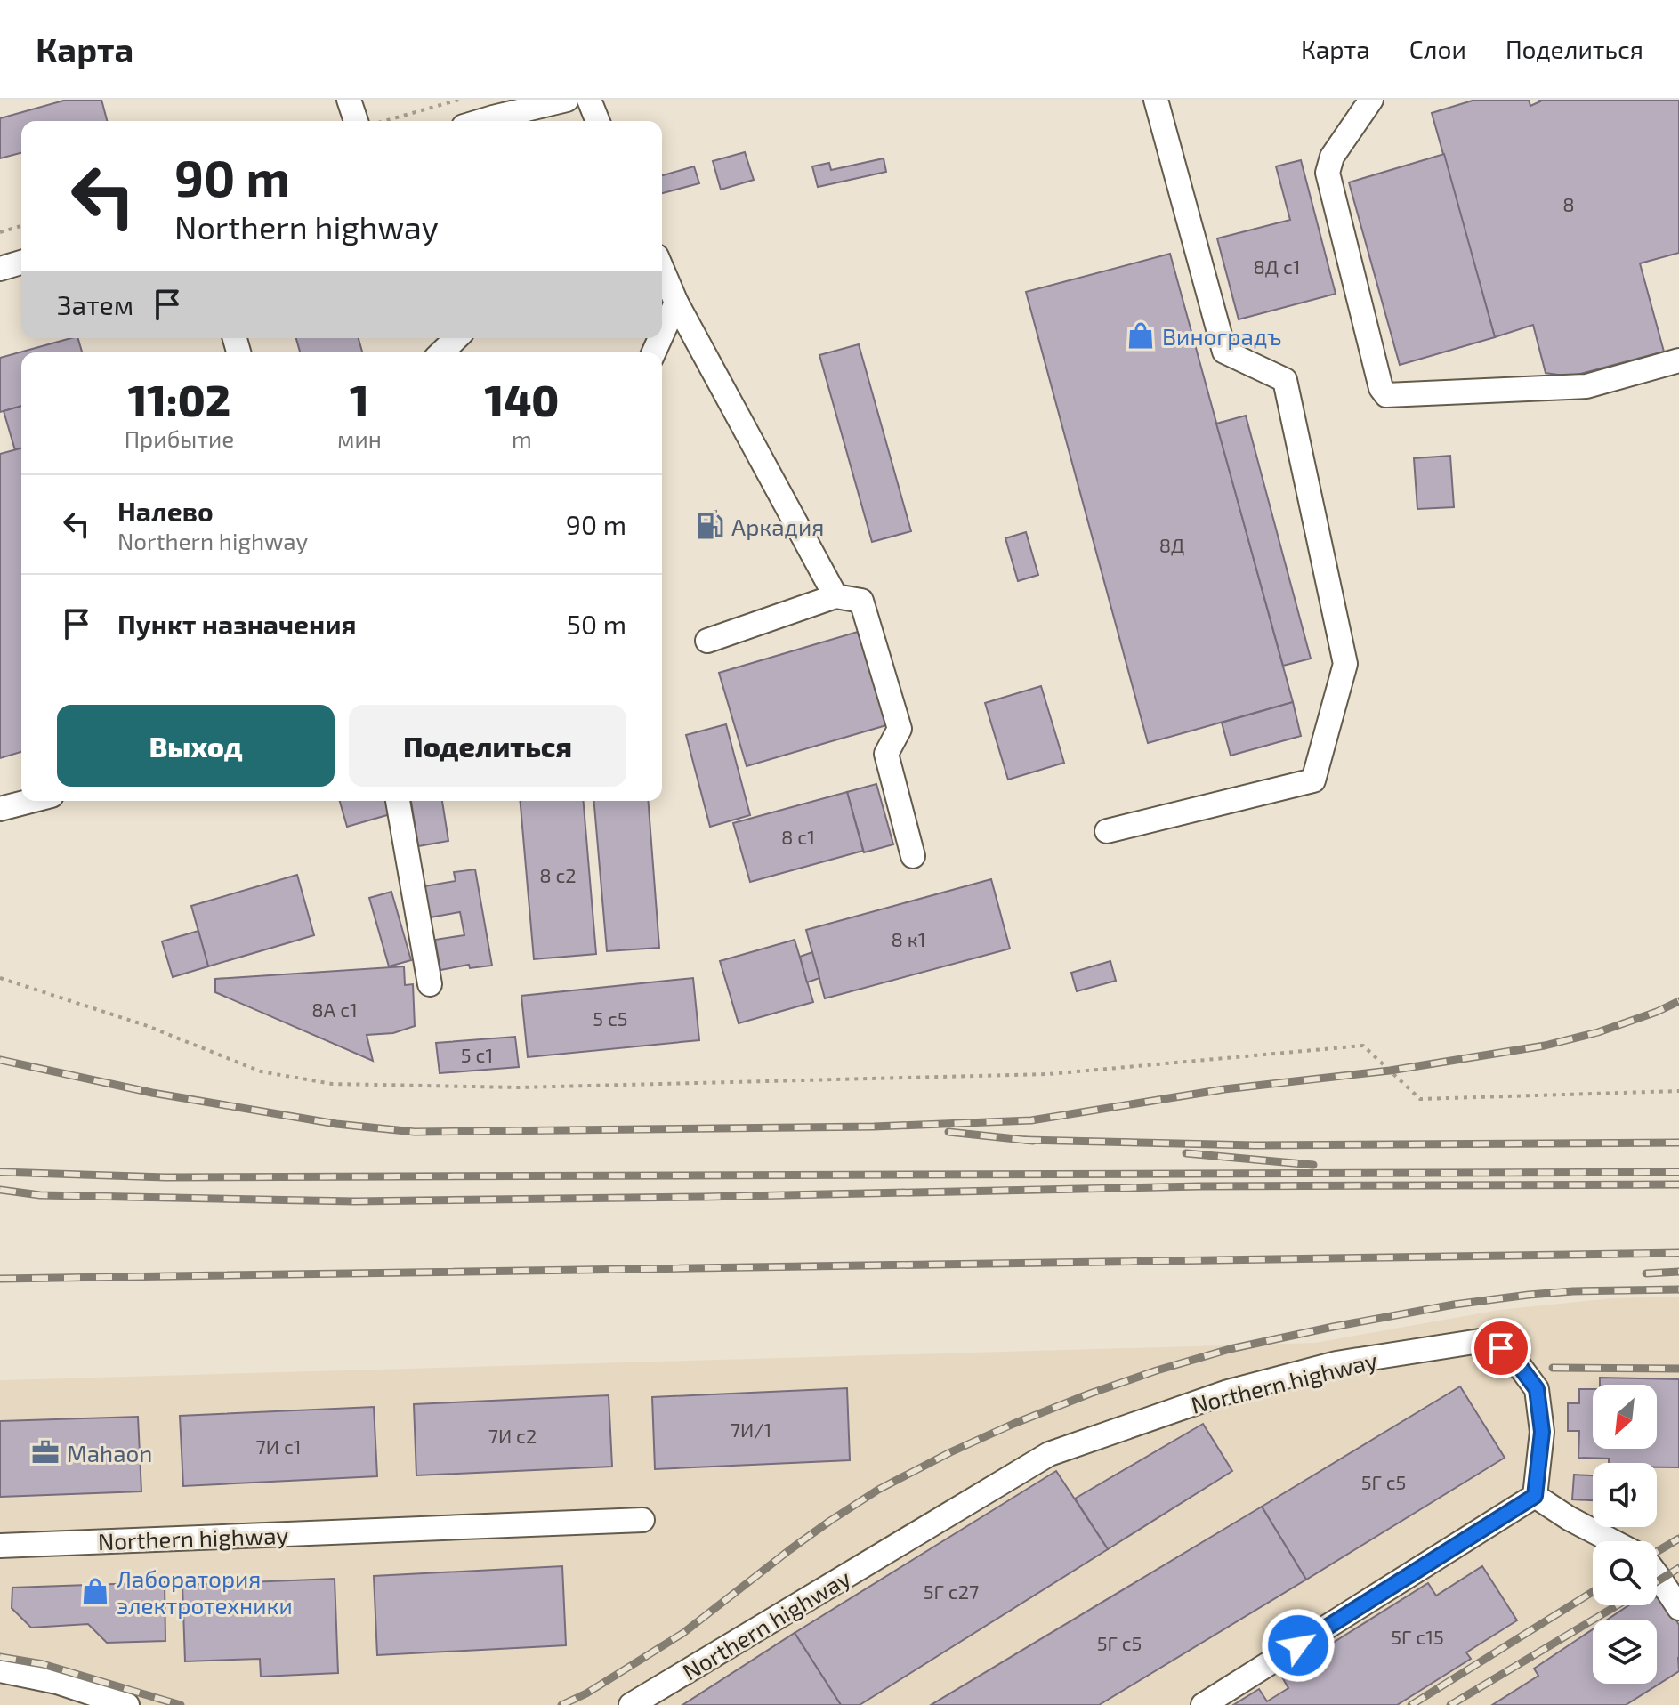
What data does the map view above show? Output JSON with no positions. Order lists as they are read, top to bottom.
{
  "streets": {
    "lane": ["Northern highway"]
  },
  "places": {
    "shop": ["Виноградъ", "Лаборатория электротехники"],
    "fuel station": ["Аркадия"],
    "office": ["Mahaon"]
  },
  "house_numbers": [
    "8",
    "8Д с1",
    "8Д",
    "8 с1",
    "8 с2",
    "8 к1",
    "8А с1",
    "5 с5",
    "5 с1",
    "7И/1",
    "7И с2",
    "7И с1",
    "5Г с5",
    "5Г с27",
    "5Г с15",
    "5Г с5"
  ],
  "north": "bottom left",
  "page": {
    "header": "Карта",
    "nav": ["Карта", "Слои", "Поделиться"],
    "turn": ["90 m", "Northern highway"],
    "then": "Затем",
    "eta": [
      "11:02",
      "Прибытие",
      "1",
      "мин",
      "140",
      "m"
    ],
    "list": [
      {
        "name": "Налево",
        "note": "Northern highway",
        "value": "90 m"
      },
      {
        "name": "Пункт назначения",
        "value": "50 m"
      }
    ],
    "buttons": ["Выход", "Поделиться"]
  }
}
